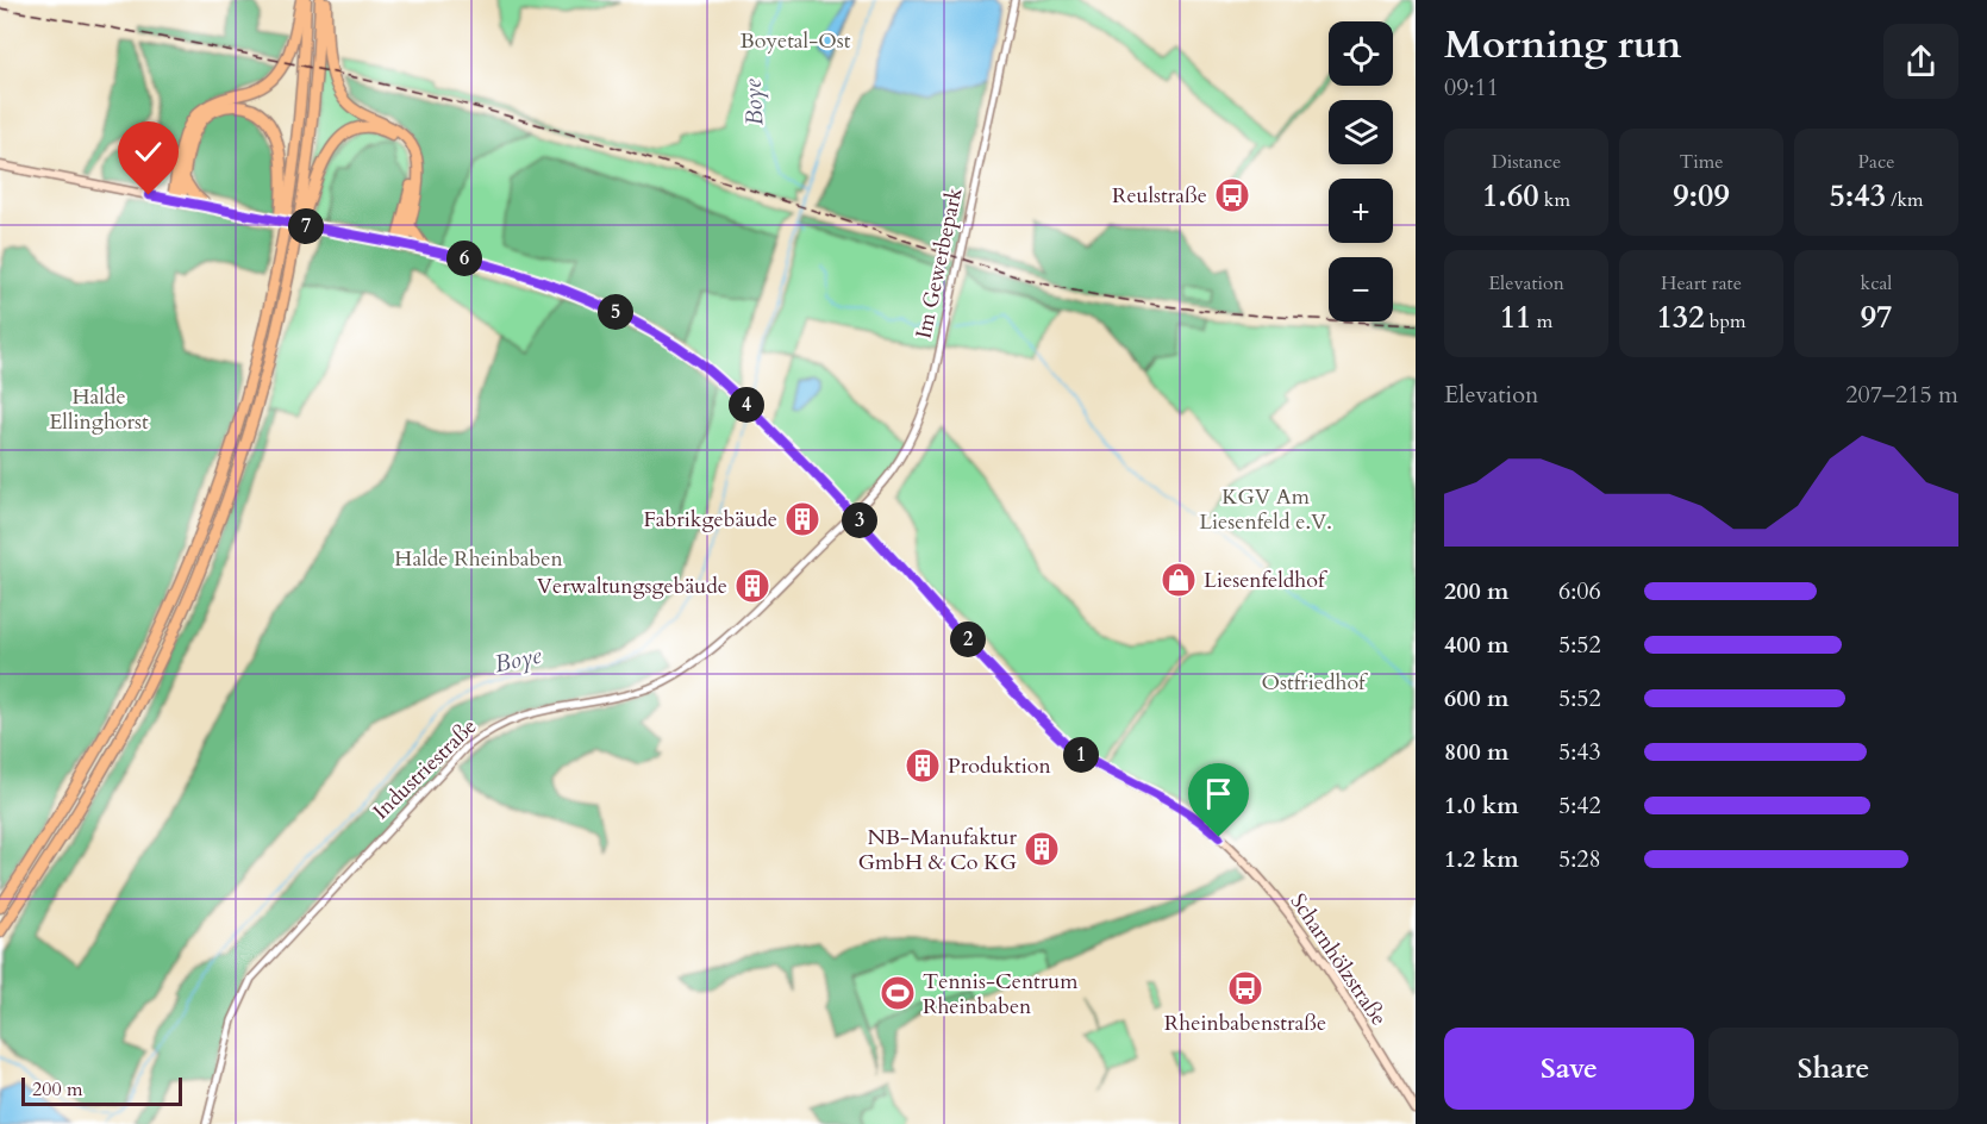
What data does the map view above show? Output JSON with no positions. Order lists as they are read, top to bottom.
{
  "streets": {
    "main road": ["Scharnhölzstraße"],
    "street": ["Im Gewerbepark", "Industriestraße"]
  },
  "crossings": [
    ["Im Gewerbepark", "Industriestraße"],
    ["Im Gewerbepark", "Scharnhölzstraße"],
    ["Industriestraße", "Scharnhölzstraße"]
  ],
  "water": ["Boye"],
  "parks": [
    "Boyetal-Ost",
    "Halde Ellinghorst",
    "KGV Am Liesenfeld e.V.",
    "Halde Rheinbaben",
    "Ostfriedhof"
  ],
  "places": {
    "bus stop": ["Reulstraße", "Rheinbabenstraße"],
    "building": [
      "Fabrikgebäude",
      "Verwaltungsgebäude",
      "Produktion",
      "NB-Manufaktur GmbH & Co KG"
    ],
    "shop": ["Liesenfeldhof"],
    "sports": ["Tennis-Centrum Rheinbaben"]
  },
  "scale_bar": "200 m",
  "page": {
    "heading": ["Morning run", "09:11"],
    "map_buttons": ["+", "−"],
    "stats": [
      ["Distance", "1.60 km"],
      ["Time", "9:09"],
      ["Pace", "5:43 /km"],
      ["Elevation", "11 m"],
      ["Heart rate", "132 bpm"],
      ["kcal", "97"]
    ],
    "pins": [
      "7",
      "6",
      "5",
      "4",
      "3",
      "2",
      "1"
    ],
    "chart": ["Elevation", "207–215 m"],
    "list": [
      {
        "name": "200 m",
        "note": "6:06"
      },
      {
        "name": "400 m",
        "note": "5:52"
      },
      {
        "name": "600 m",
        "note": "5:52"
      },
      {
        "name": "800 m",
        "note": "5:43"
      },
      {
        "name": "1.0 km",
        "note": "5:42"
      },
      {
        "name": "1.2 km",
        "note": "5:28"
      }
    ],
    "buttons": ["Save", "Share"],
    "scale": "200 m"
  }
}
